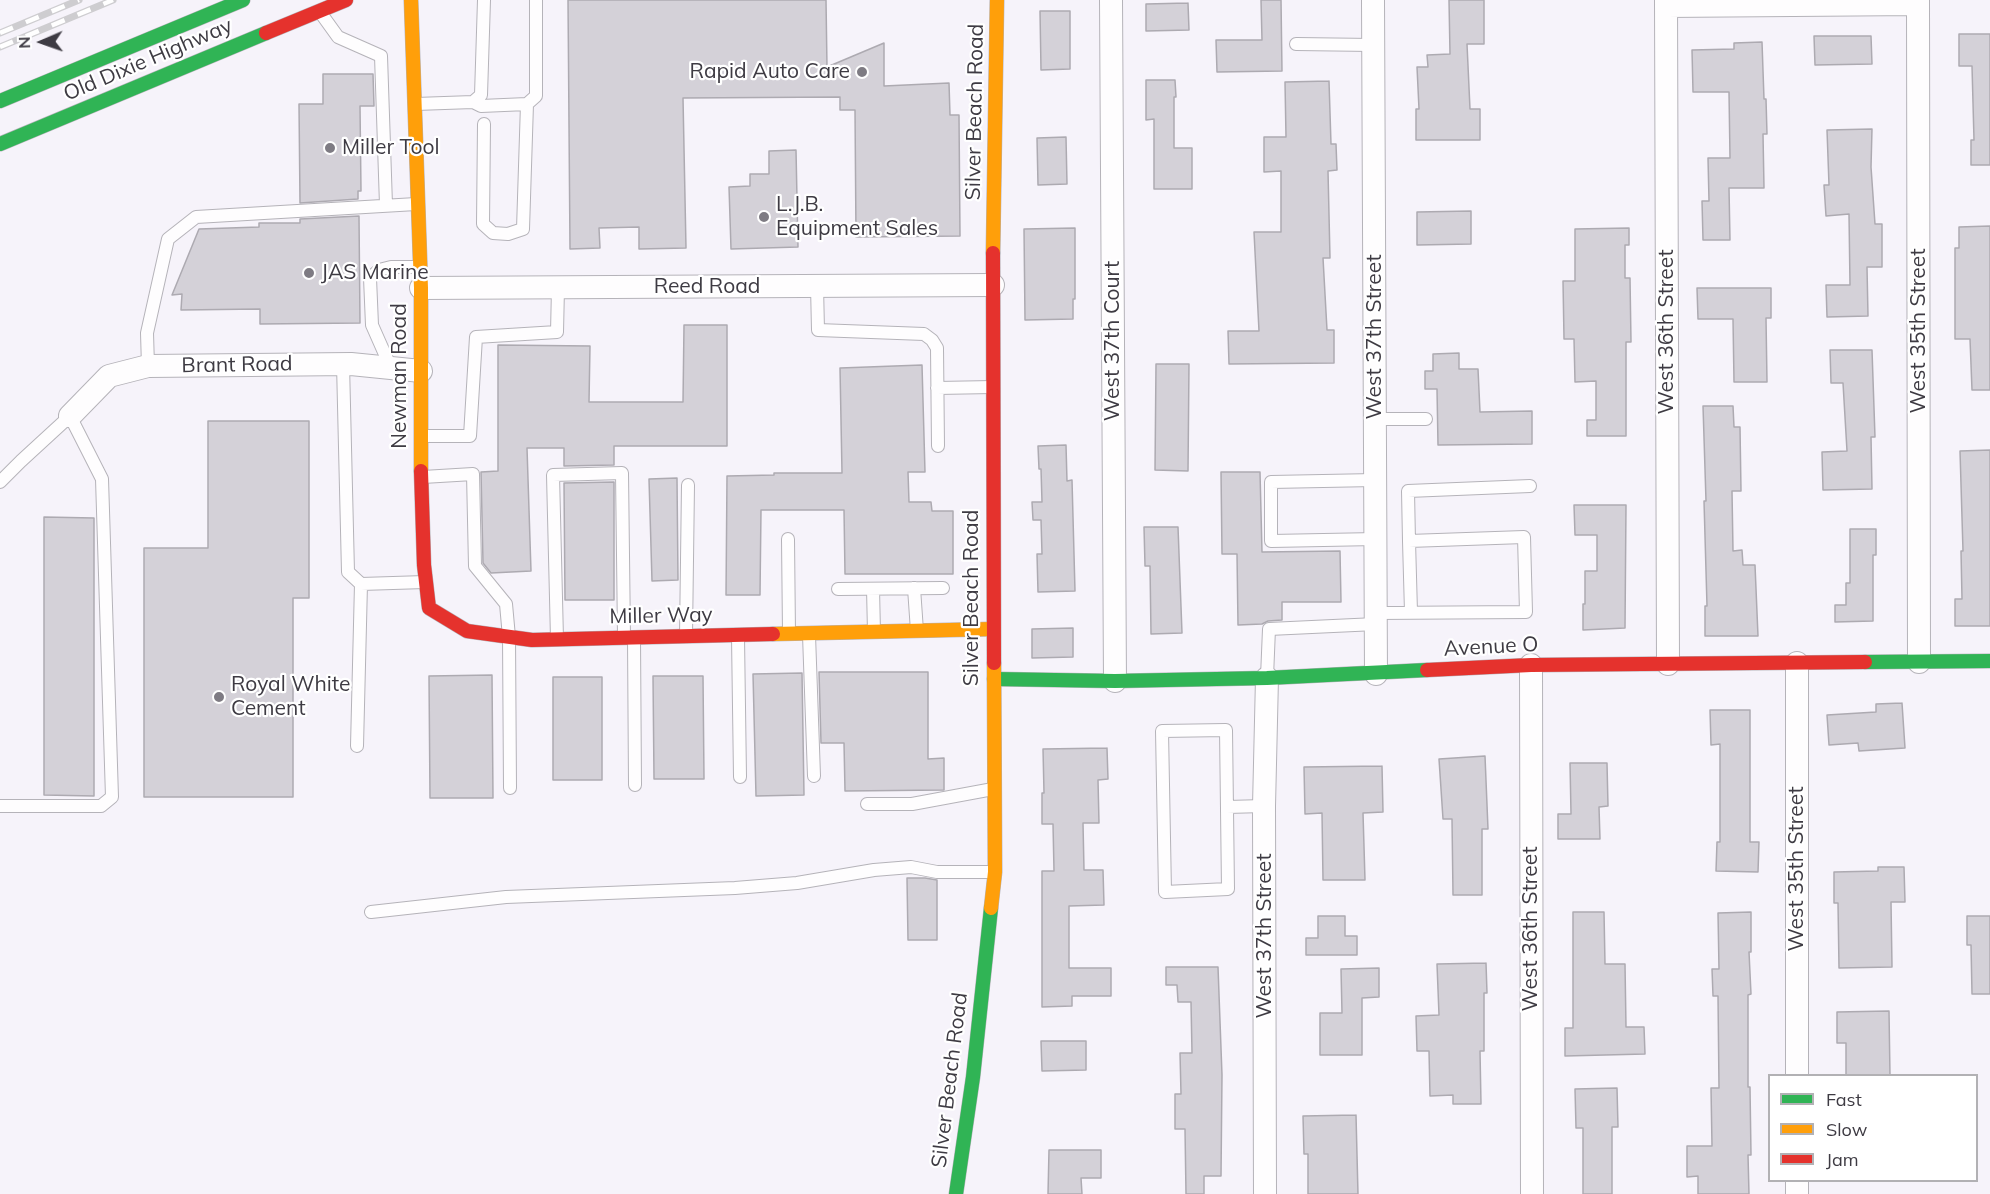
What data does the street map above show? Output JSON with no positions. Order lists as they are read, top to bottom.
{
  "streets": {
    "street": [
      "Old Dixie Highway",
      "Silver Beach Road",
      "Reed Road",
      "West 35th Street",
      "West 36th Street",
      "West 37th Street",
      "West 37th Court",
      "Brant Road",
      "Newman Road",
      "Miller Way",
      "Avenue O"
    ]
  },
  "crossings": [
    ["Silver Beach Road", "Reed Road"],
    ["Silver Beach Road", "Avenue O"],
    ["Reed Road", "Newman Road"],
    ["West 35th Street", "Avenue O"],
    ["West 36th Street", "Avenue O"],
    ["West 37th Street", "Avenue O"],
    ["West 37th Court", "Avenue O"],
    ["Brant Road", "Newman Road"],
    ["Newman Road", "Miller Way"]
  ],
  "places": [
    "Rapid Auto Care",
    "Miller Tool",
    "L.J.B. Equipment Sales",
    "JAS Marine",
    "Royal White Cement"
  ],
  "legend": ["Fast", "Slow", "Jam"],
  "north": "left"
}
